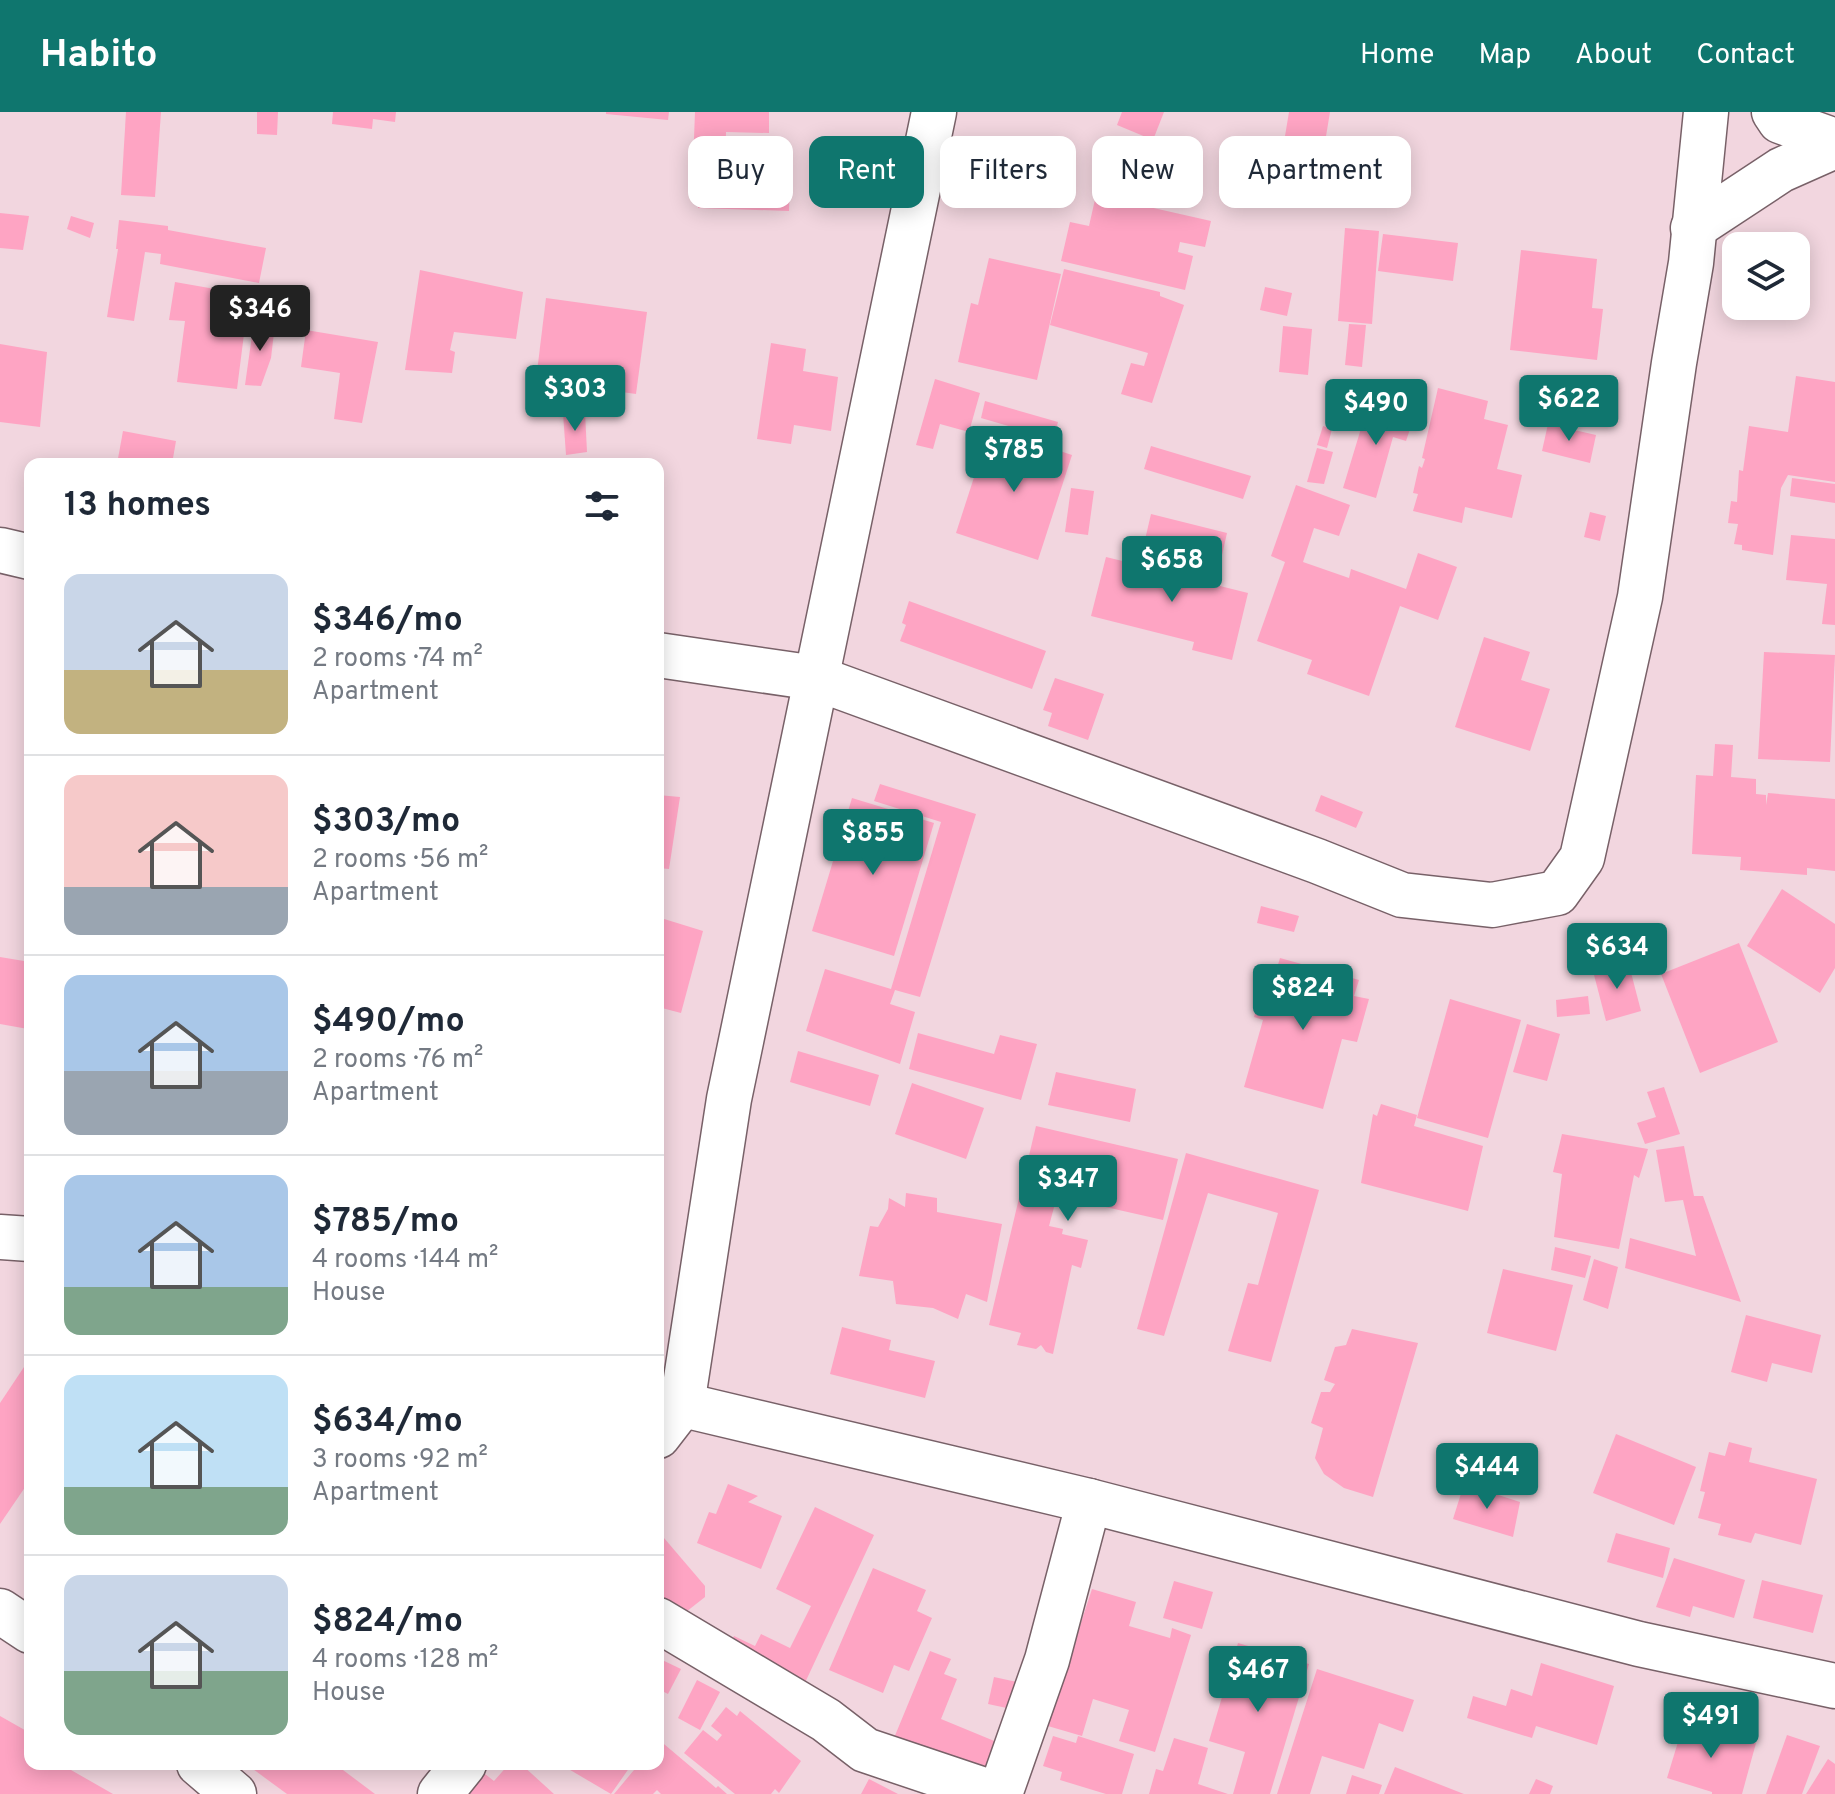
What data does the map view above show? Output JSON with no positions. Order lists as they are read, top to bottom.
{
  "page": {
    "header": "Habito",
    "nav": [
      "Home",
      "Map",
      "About",
      "Contact"
    ],
    "chip": [
      "Buy",
      "Rent",
      "Filters",
      "New",
      "Apartment"
    ],
    "price": [
      "$346",
      "$303",
      "$622",
      "$490",
      "$785",
      "$658",
      "$855",
      "$634",
      "$824",
      "$347",
      "$444",
      "$467",
      "$491"
    ],
    "heading": "13 homes",
    "list": [
      {
        "name": "$346/mo",
        "note": "2 rooms · 74 m² · Apartment"
      },
      {
        "name": "$303/mo",
        "note": "2 rooms · 56 m² · Apartment"
      },
      {
        "name": "$490/mo",
        "note": "2 rooms · 76 m² · Apartment"
      },
      {
        "name": "$785/mo",
        "note": "4 rooms · 144 m² · House"
      },
      {
        "name": "$634/mo",
        "note": "3 rooms · 92 m² · Apartment"
      },
      {
        "name": "$824/mo",
        "note": "4 rooms · 128 m² · House"
      }
    ]
  }
}
